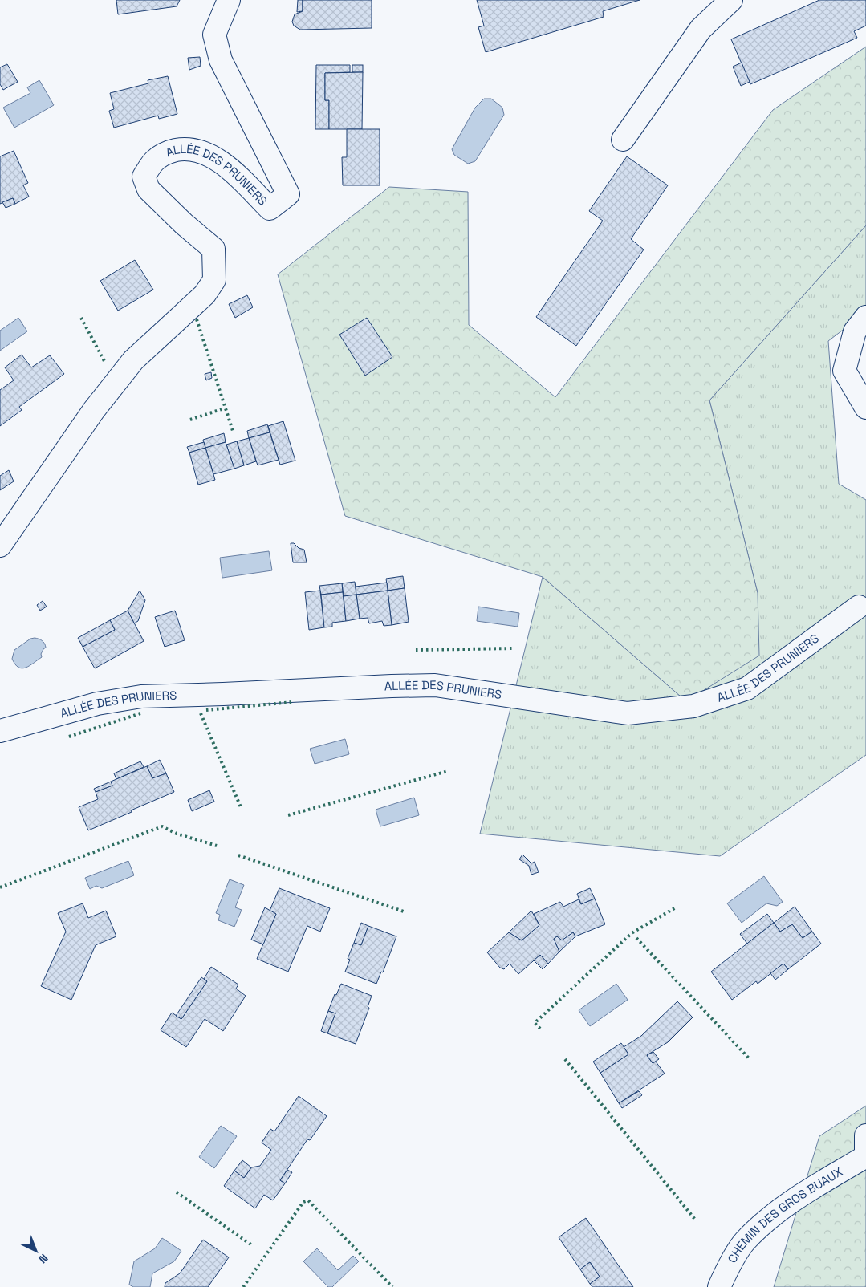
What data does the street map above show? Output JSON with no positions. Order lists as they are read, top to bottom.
{
  "streets": {
    "street": ["ALLÉE DES PRUNIERS", "CHEMIN DES GROS BUAUX"]
  },
  "north": "bottom right"
}
